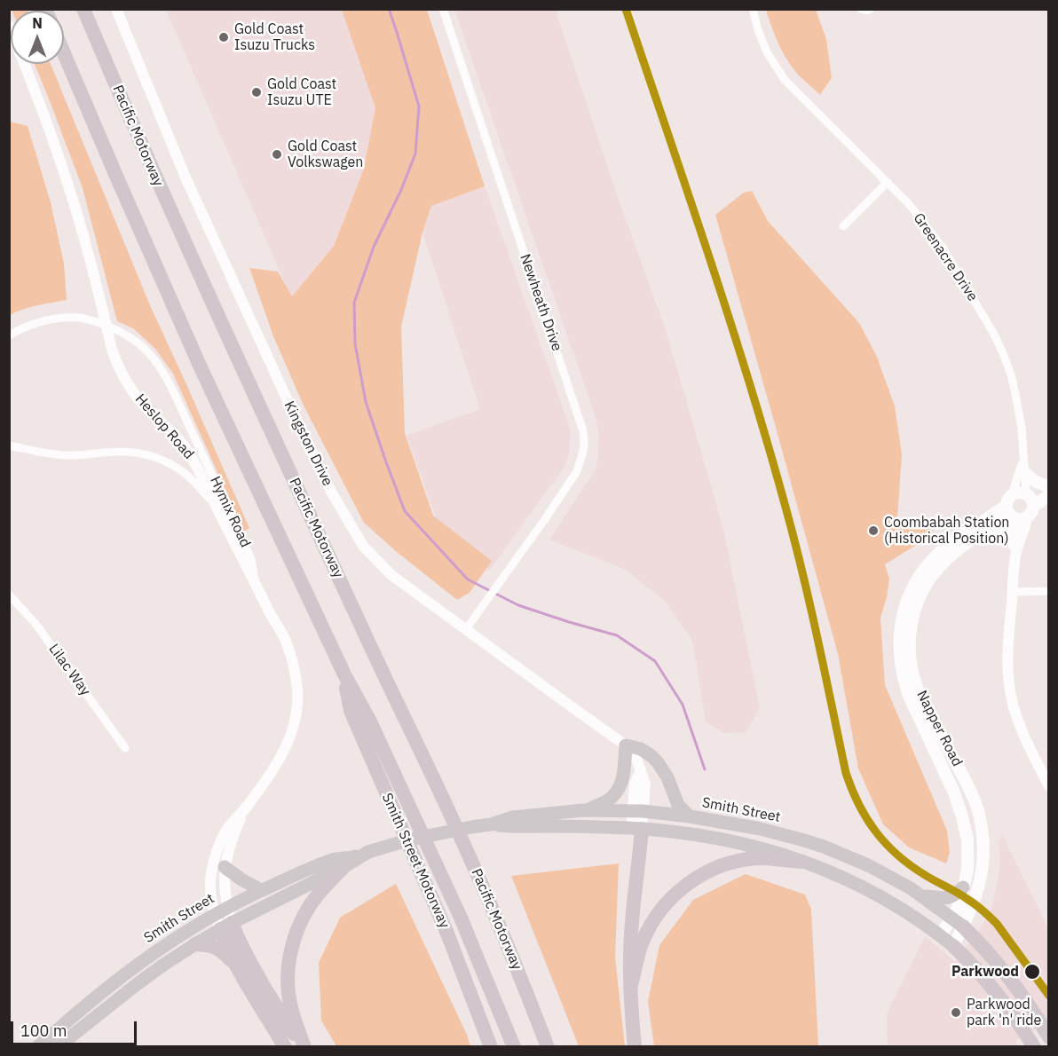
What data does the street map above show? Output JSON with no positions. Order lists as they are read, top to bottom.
{
  "streets": {
    "highway": ["Pacific Motorway", "Smith Street Motorway"],
    "main road": ["Napper Road", "Smith Street"],
    "street": [
      "Greenacre Drive",
      "Newheath Drive",
      "Heslop Road",
      "Kingston Drive",
      "Hymix Road",
      "Lilac Way"
    ]
  },
  "crossings": [
    ["Newheath Drive", "Kingston Drive"],
    ["Heslop Road", "Hymix Road"],
    ["Heslop Road", "Smith Street"],
    ["Kingston Drive", "Smith Street"],
    ["Napper Road", "Smith Street"]
  ],
  "places": [
    "Gold Coast Isuzu Trucks",
    "Gold Coast Isuzu UTE",
    "Gold Coast Volkswagen",
    "Coombabah Station (Historical Position)",
    "Parkwood",
    "Parkwood park 'n' ride"
  ],
  "scale_bar": "100 m",
  "north": "top"
}
